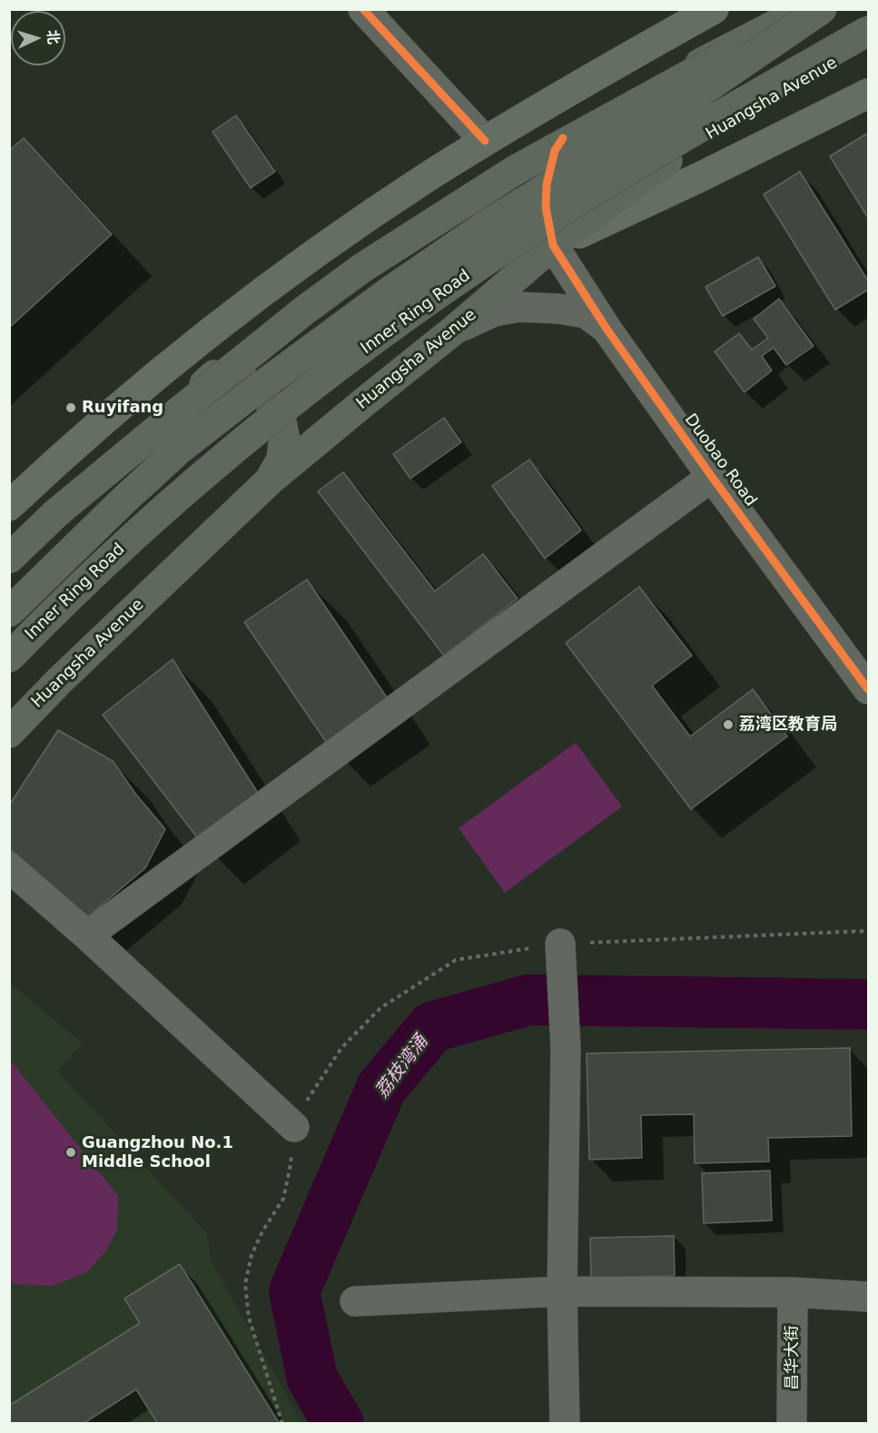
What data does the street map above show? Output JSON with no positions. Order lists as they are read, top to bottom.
{
  "streets": {
    "highway": ["Huangsha Avenue", "Inner Ring Road"],
    "street": ["Duobao Road", "昌华大街"]
  },
  "crossings": [
    ["Huangsha Avenue", "Duobao Road"]
  ],
  "water": ["荔枝湾涌"],
  "places": ["Ruyifang", "荔湾区教育局", "Guangzhou No.1 Middle School"],
  "north": "right"
}
